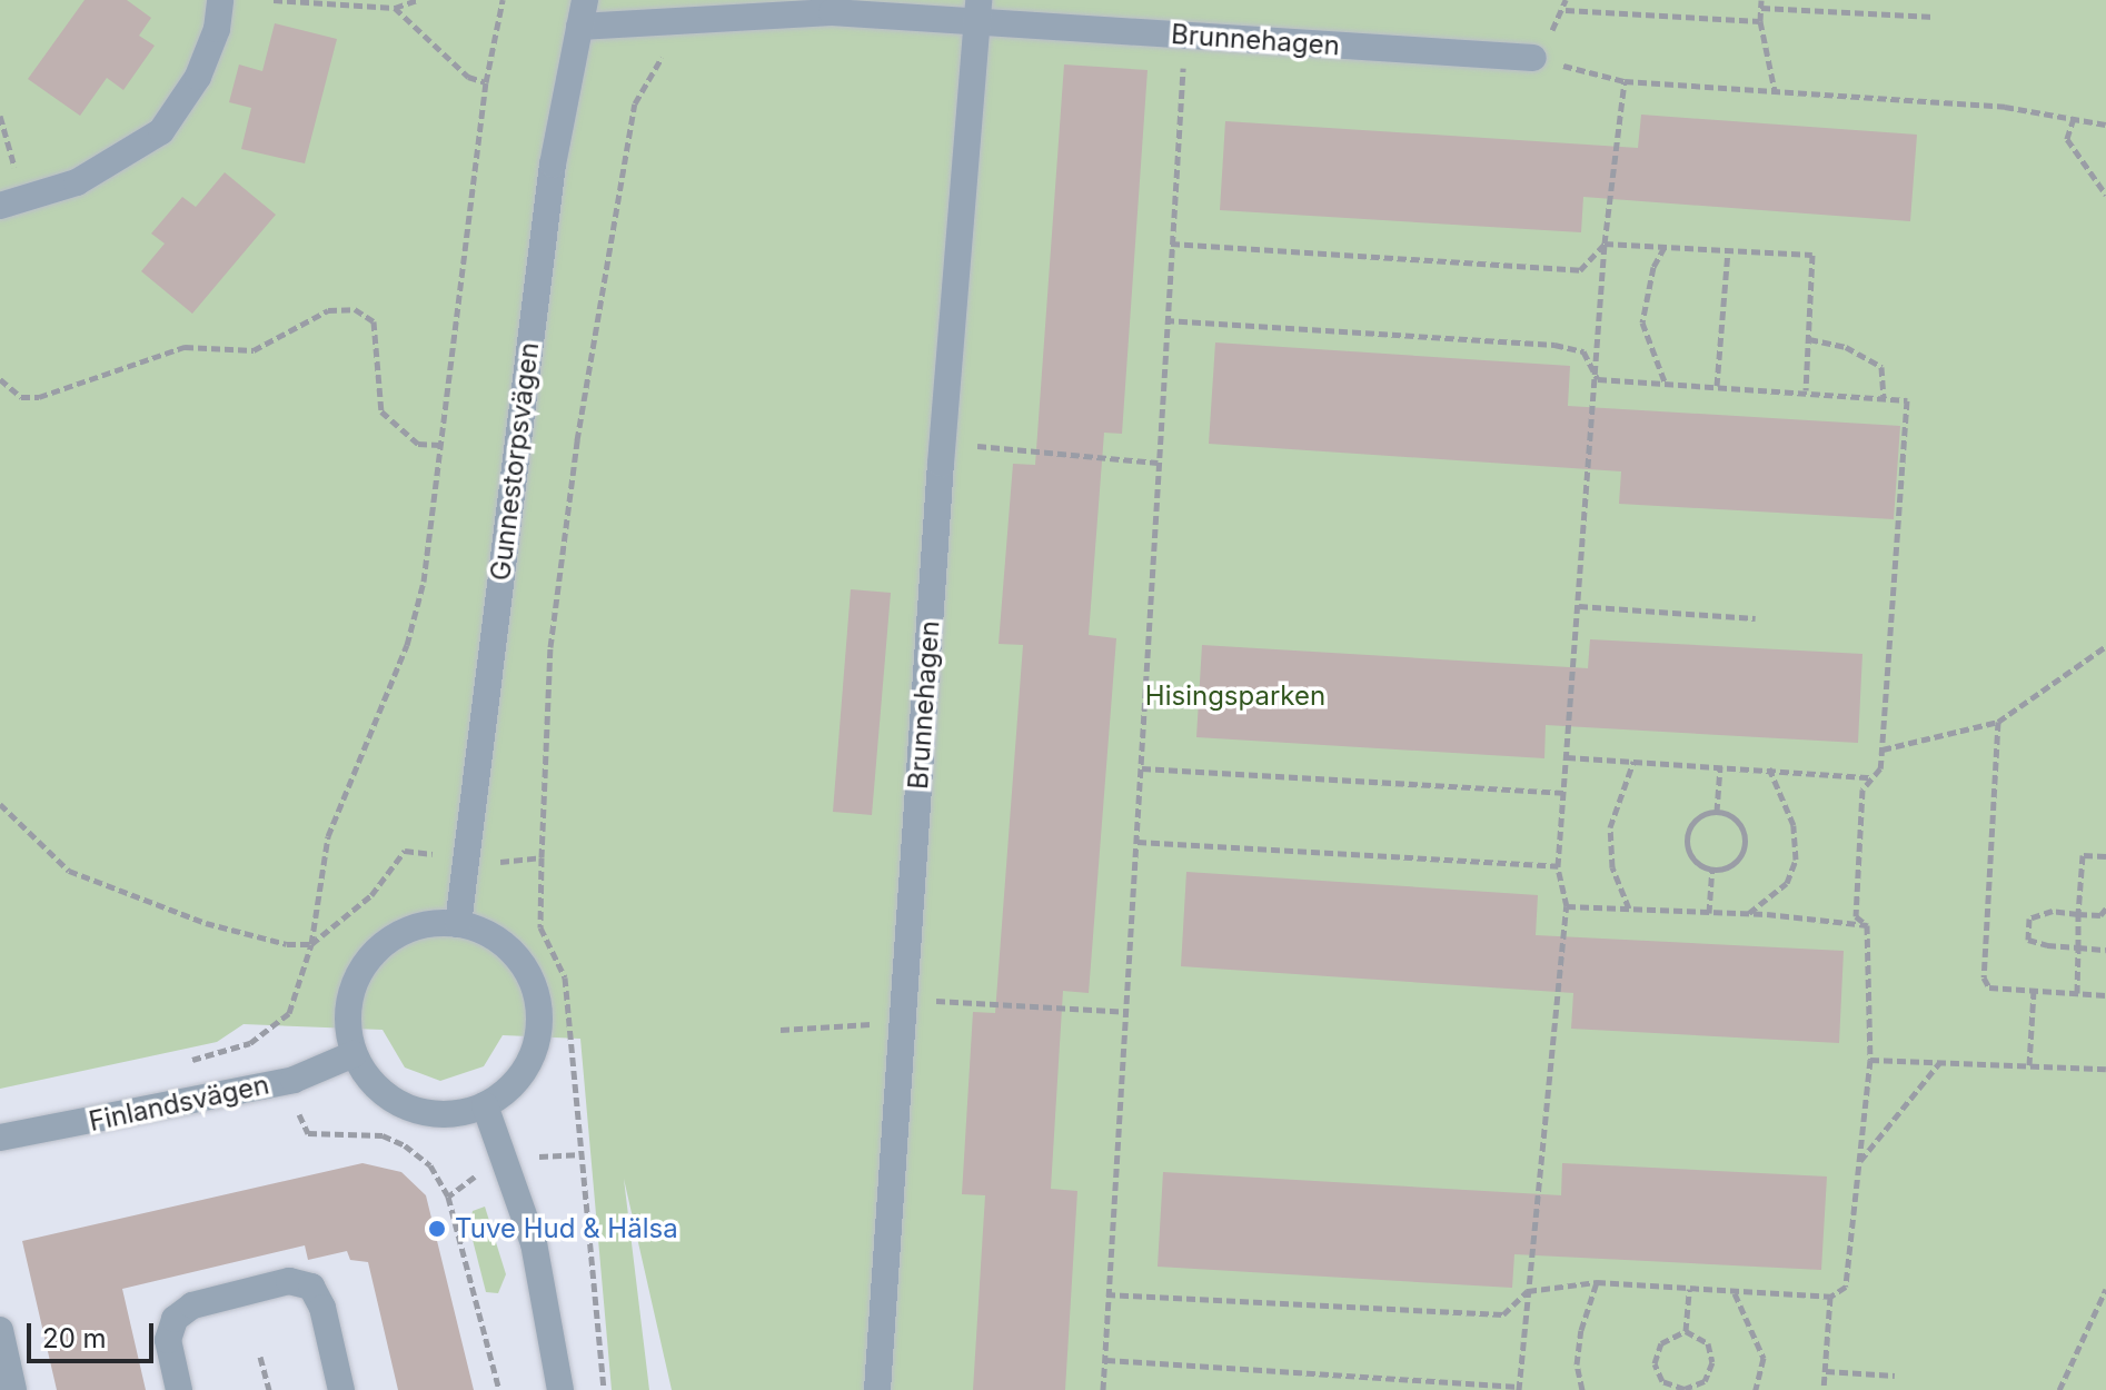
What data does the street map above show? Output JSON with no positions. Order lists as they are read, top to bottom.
{
  "streets": {
    "street": ["Brunnehagen", "Gunnestorpsvägen", "Finlandsvägen"]
  },
  "crossings": [
    ["Brunnehagen", "Gunnestorpsvägen"],
    ["Gunnestorpsvägen", "Finlandsvägen"]
  ],
  "parks": ["Hisingsparken"],
  "places": ["Tuve Hud & Hälsa"],
  "scale_bar": "20 m"
}
